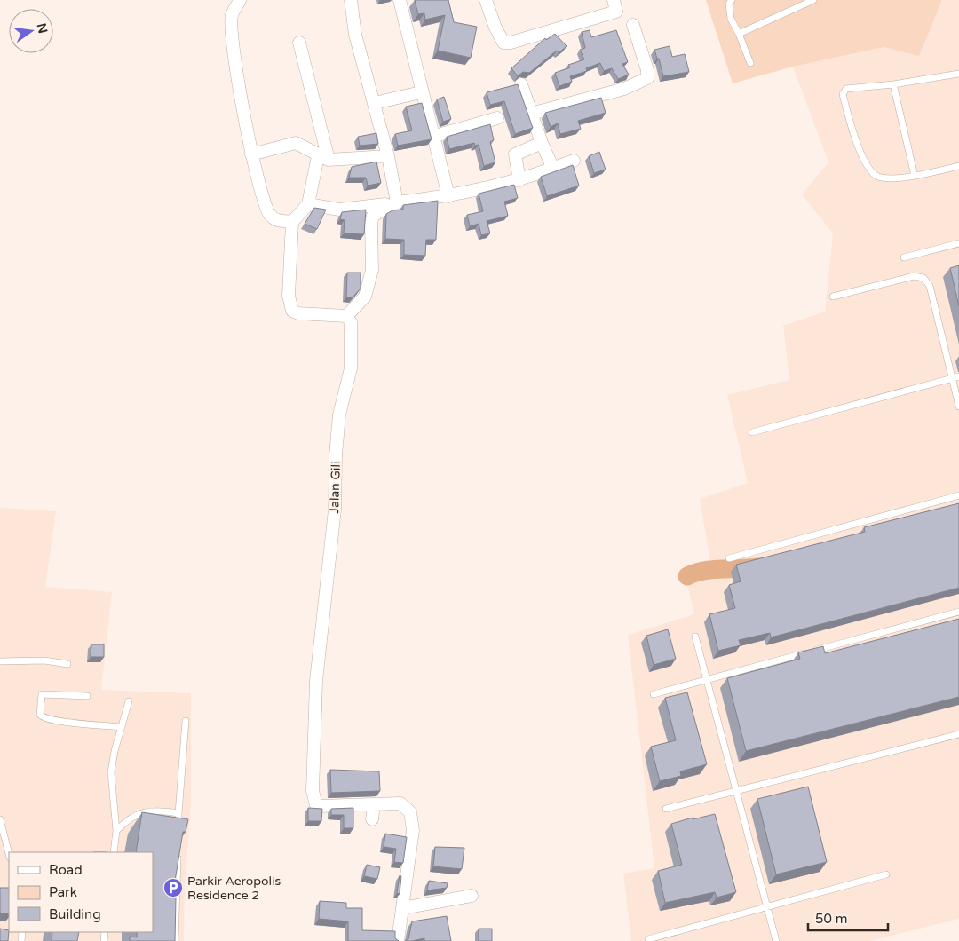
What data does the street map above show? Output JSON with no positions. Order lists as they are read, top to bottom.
{
  "streets": {
    "street": ["Jalan Gili"]
  },
  "places": {
    "parking": ["Parkir Aeropolis Residence 2"]
  },
  "legend": ["Road", "Park", "Building"],
  "scale_bar": "50 m",
  "north": "right"
}
